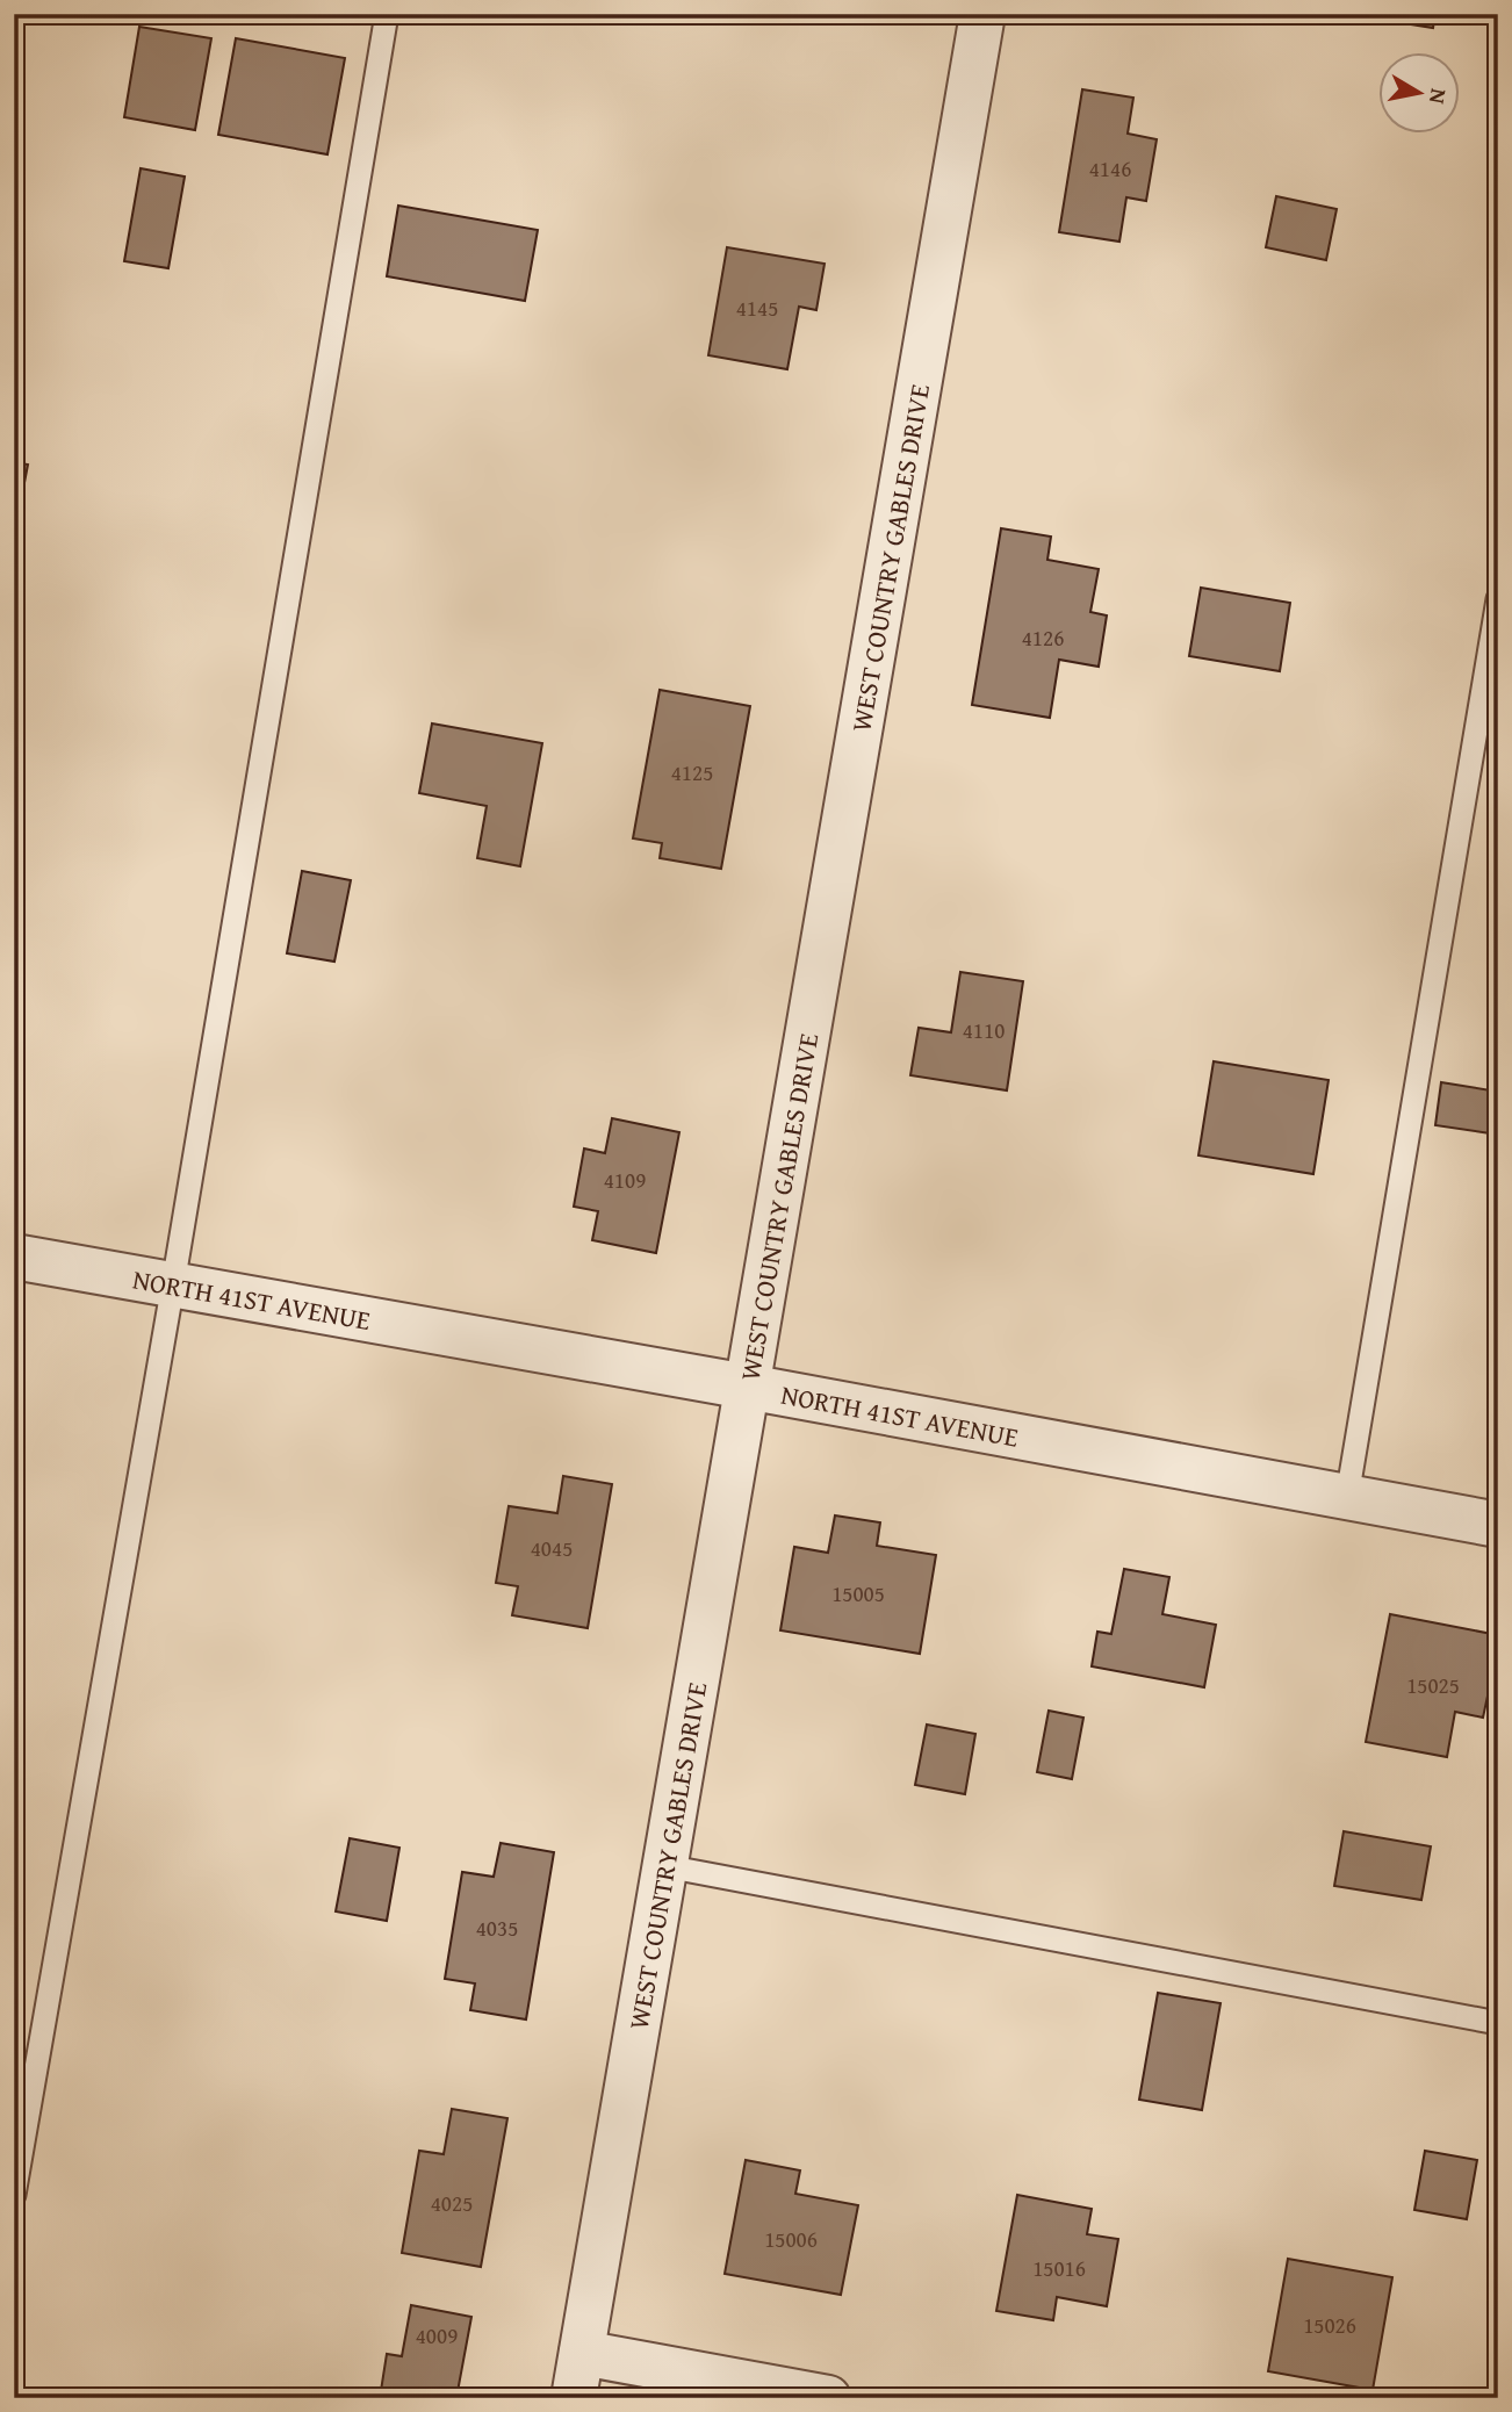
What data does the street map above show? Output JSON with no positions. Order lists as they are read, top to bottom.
{
  "streets": {
    "street": ["WEST COUNTRY GABLES DRIVE", "NORTH 41ST AVENUE"]
  },
  "crossings": [
    ["WEST COUNTRY GABLES DRIVE", "NORTH 41ST AVENUE"]
  ],
  "house_numbers": [
    "4146",
    "4145",
    "4126",
    "4125",
    "4110",
    "4109",
    "4045",
    "15005",
    "15025",
    "4035",
    "4025",
    "15006",
    "15016",
    "15026",
    "4009"
  ],
  "north": "right"
}
